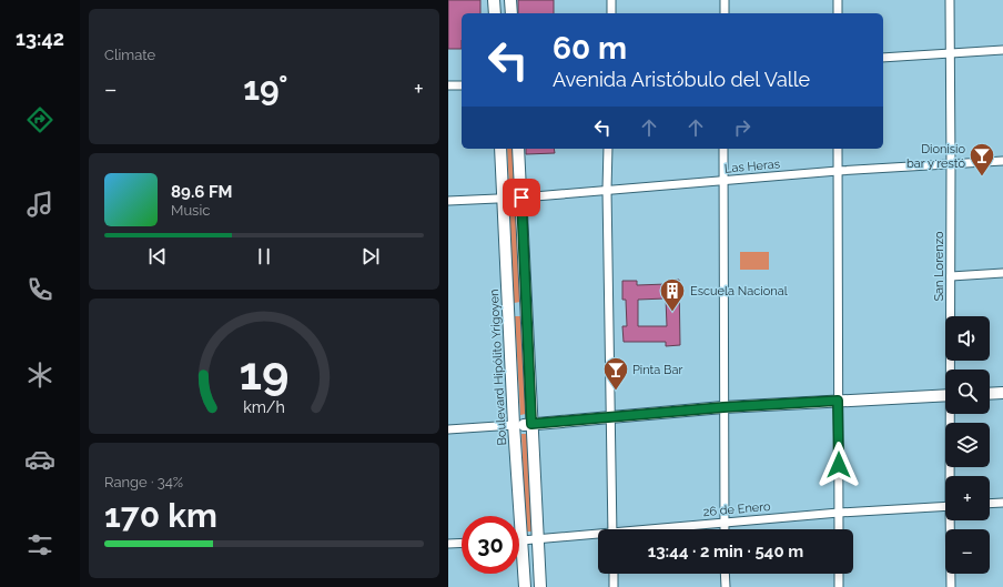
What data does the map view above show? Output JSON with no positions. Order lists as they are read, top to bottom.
{
  "streets": {
    "main road": ["Boulevard Hipólito Yrigoyen"],
    "street": ["Las Heras", "San Lorenzo", "26 de Enero"]
  },
  "crossings": [
    ["Las Heras", "San Lorenzo"],
    ["Las Heras", "Boulevard Hipólito Yrigoyen"],
    ["Boulevard Hipólito Yrigoyen", "26 de Enero"]
  ],
  "places": {
    "bar": ["Dionisio bar y restó", "Pinta Bar"],
    "building": ["Escuela Nacional"]
  },
  "page": {
    "tabs": "13:42",
    "tile": [
      "Climate",
      ["Range · 34%", "170 km"]
    ],
    "turn": ["60 m", "Avenida Aristóbulo del Valle"],
    "heat": ["−", "19°", "+"],
    "song": ["89.6 FM", "Music"],
    "map_buttons": ["+", "−"],
    "limit": "30",
    "trip": "13:44 · 2 min · 540 m",
    "gauge": ["19", "km/h"]
  }
}
